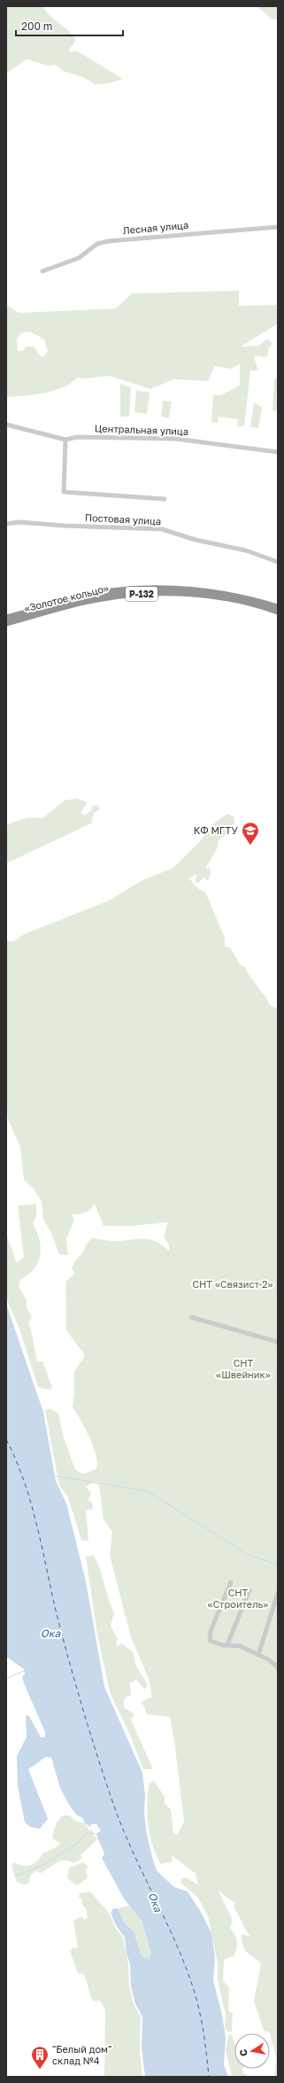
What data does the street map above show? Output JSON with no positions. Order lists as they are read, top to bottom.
{
  "streets": {
    "highway": ["Р-132", "«Золотое кольцо»"],
    "street": ["Лесная улица", "Центральная улица", "Постовая улица"]
  },
  "water": ["Ока"],
  "parks": ["СНТ «Связист-2»", "СНТ «Швейник»", "СНТ «Строитель»"],
  "places": {
    "school or university": ["КФ МГТУ"],
    "building": ["\"Белый дом\" склад №4"]
  },
  "scale_bar": "200 m",
  "north": "left"
}
